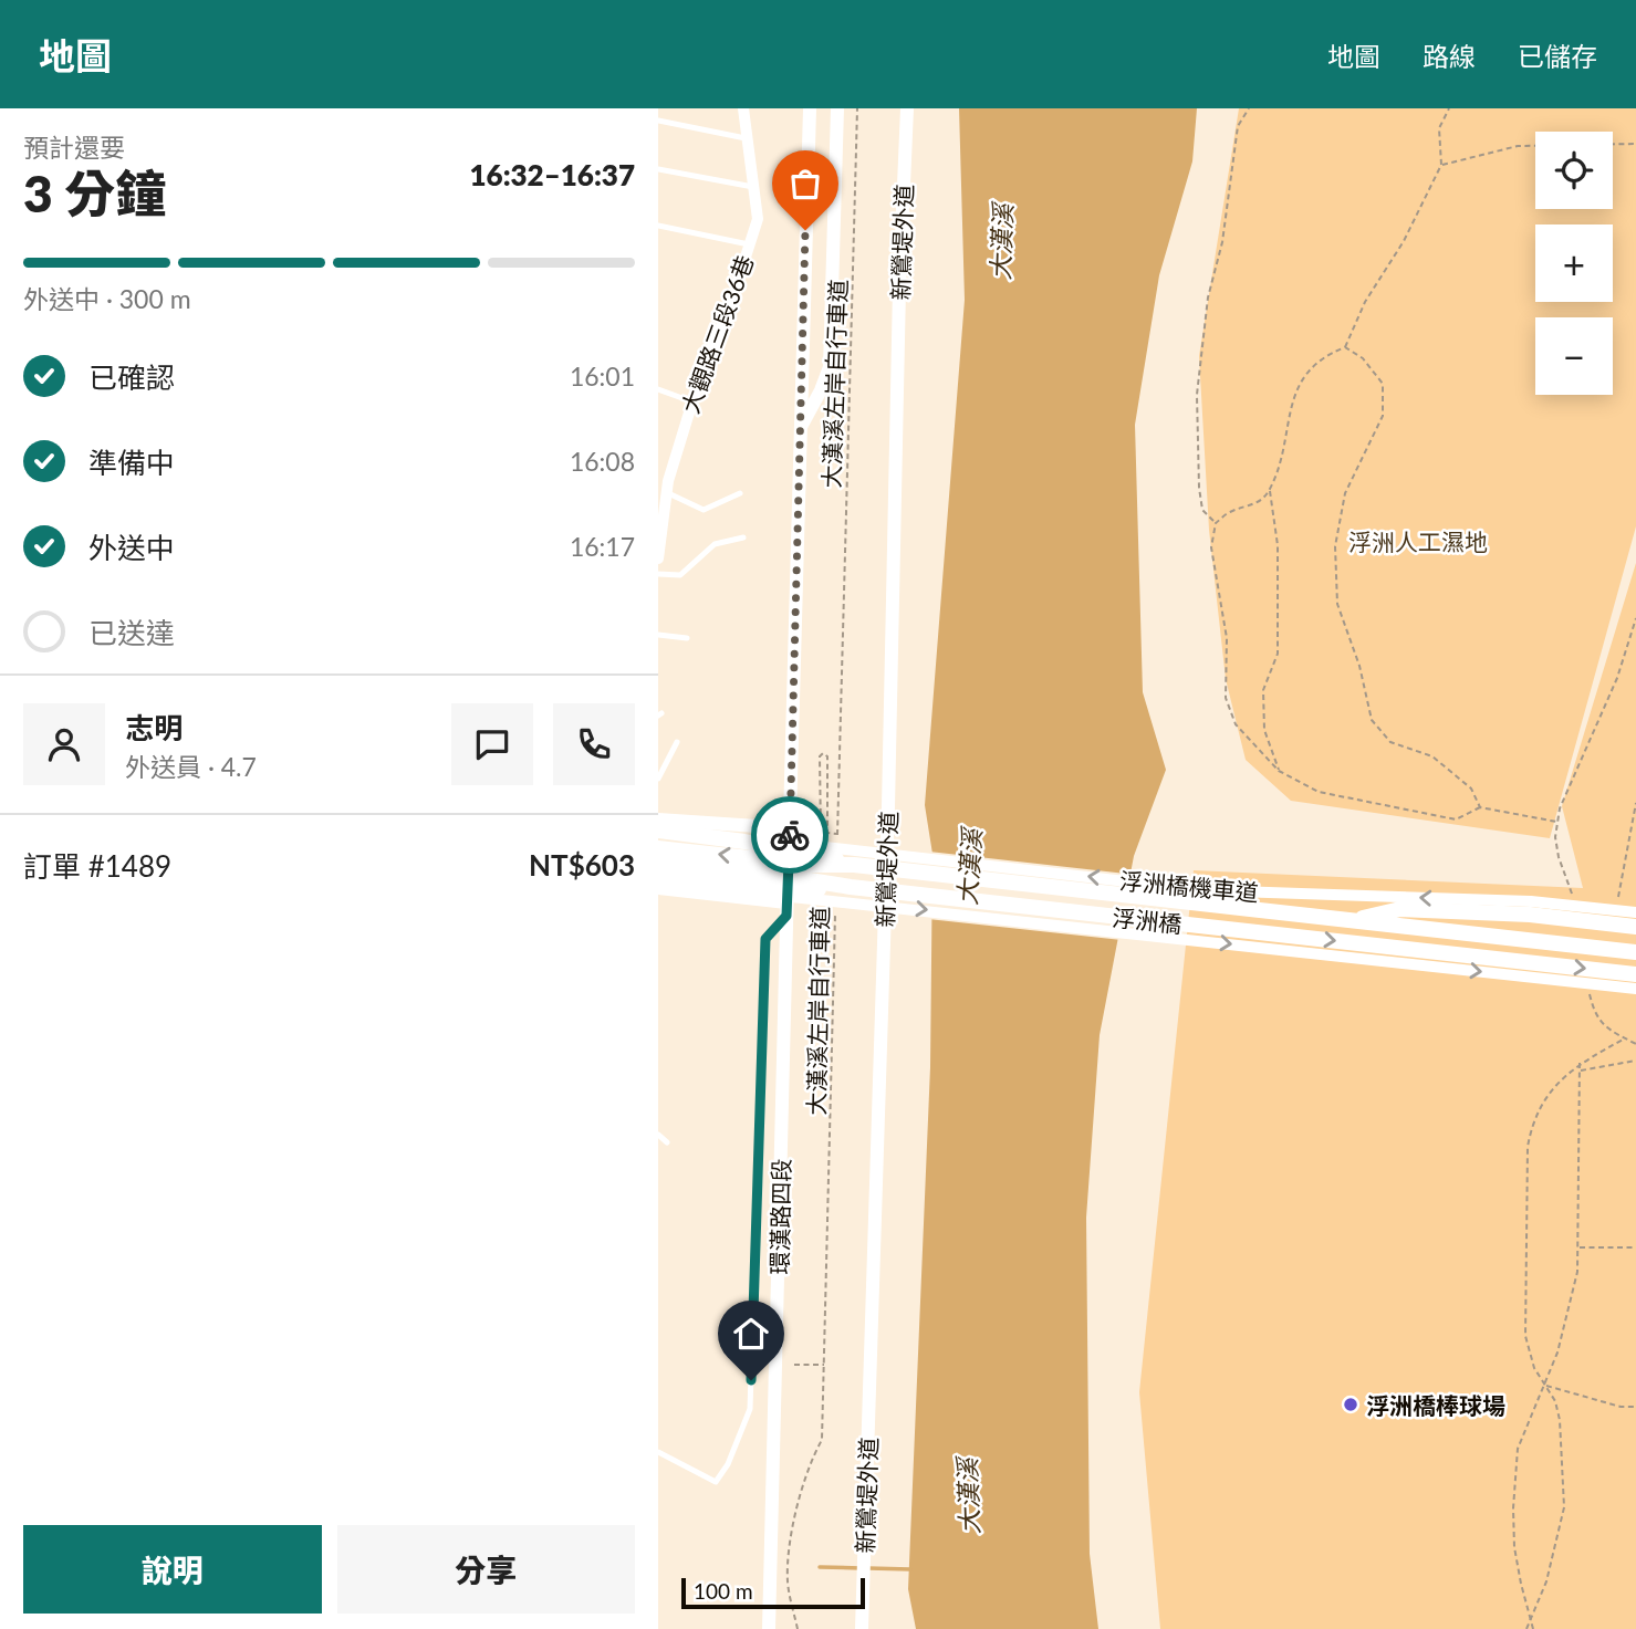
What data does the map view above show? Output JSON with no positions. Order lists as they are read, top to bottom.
{
  "streets": {
    "main road": ["浮洲橋"],
    "street": [
      "新鶯堤外道",
      "大觀路三段36巷",
      "浮洲橋機車道",
      "環漢路四段"
    ],
    "path": ["大漢溪左岸自行車道"]
  },
  "water": ["大漢溪"],
  "parks": ["浮洲人工濕地"],
  "places": ["浮洲橋棒球場"],
  "scale_bar": "100 m",
  "page": {
    "header": "地圖",
    "nav": ["地圖", "路線", "已儲存"],
    "heading": ["3 分鐘", "預計還要", "16:32–16:37"],
    "panel": [
      "志明",
      "外送員 · 4.7",
      "訂單 #1489",
      "NT$603"
    ],
    "map_buttons": ["+", "−"],
    "bar": "外送中 · 300 m",
    "list": [
      ["已確認", "16:01"],
      ["準備中", "16:08"],
      ["外送中", "16:17"],
      "已送達"
    ],
    "buttons": ["說明", "分享"],
    "scale": "100 m"
  }
}
